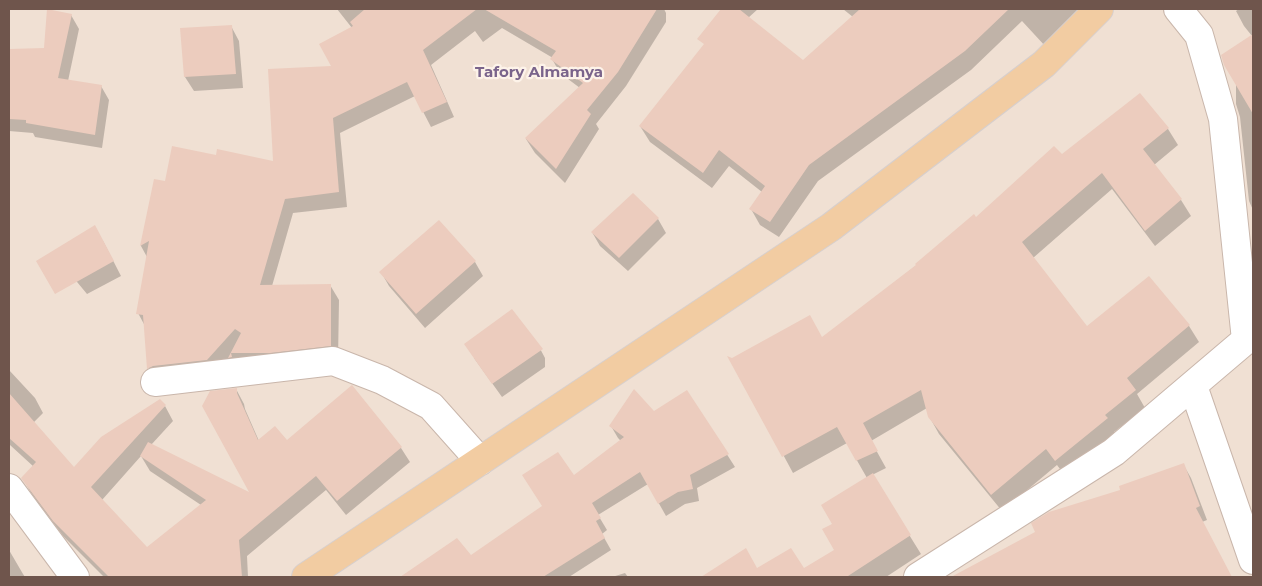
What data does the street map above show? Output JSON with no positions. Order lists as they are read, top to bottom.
{
  "districts": ["Tafory Almamya"]
}
